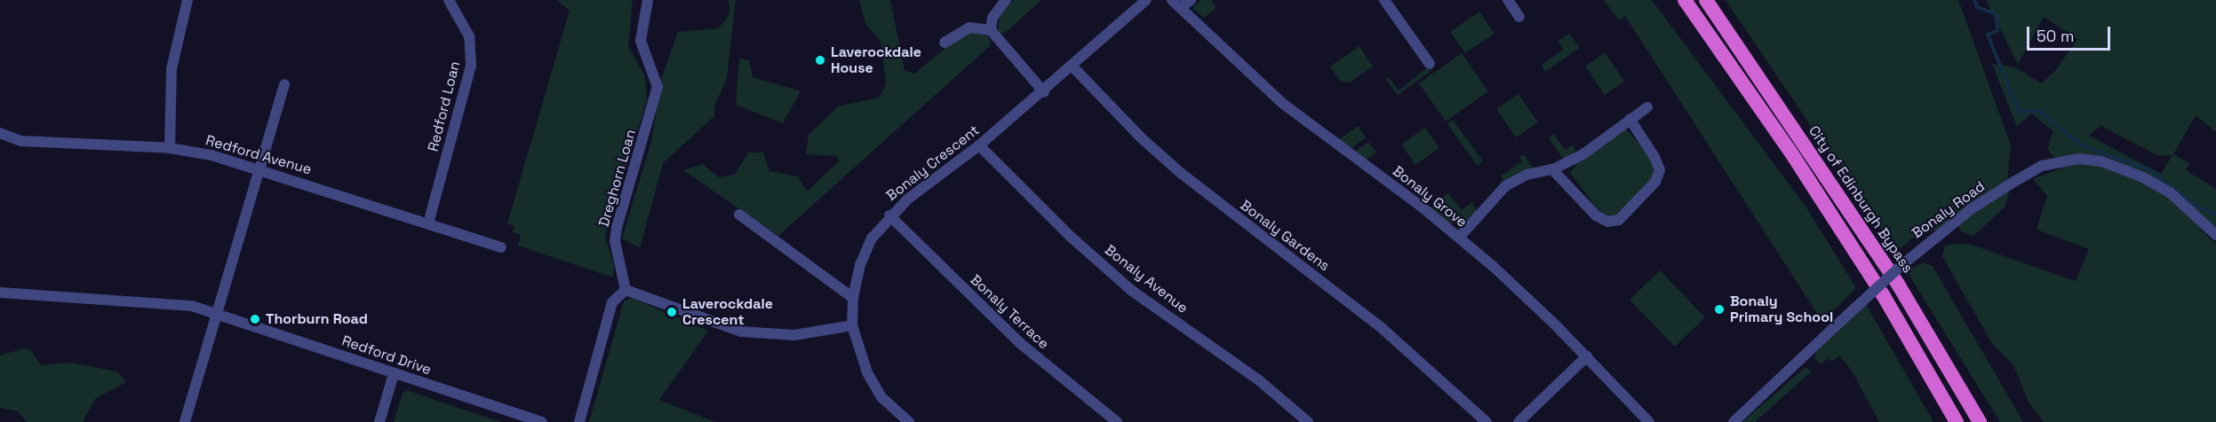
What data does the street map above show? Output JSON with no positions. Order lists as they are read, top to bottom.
{
  "streets": {
    "highway": ["City of Edinburgh Bypass"],
    "street": [
      "Redford Loan",
      "Redford Avenue",
      "Bonaly Crescent",
      "Dreghorn Loan",
      "Bonaly Grove",
      "Bonaly Road",
      "Bonaly Gardens",
      "Bonaly Avenue",
      "Bonaly Terrace",
      "Redford Drive"
    ]
  },
  "crossings": [
    ["Redford Loan", "Redford Avenue"],
    ["Bonaly Crescent", "Bonaly Gardens"],
    ["Bonaly Crescent", "Bonaly Avenue"],
    ["Bonaly Crescent", "Bonaly Terrace"]
  ],
  "places": [
    "Laverockdale House",
    "Bonaly Primary School",
    "Laverockdale Crescent",
    "Thorburn Road"
  ],
  "scale_bar": "50 m"
}
